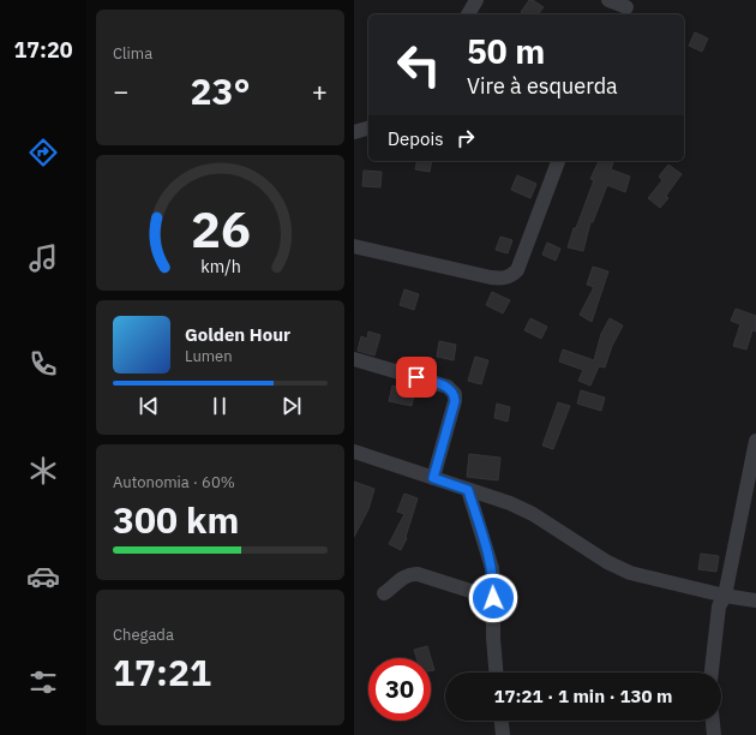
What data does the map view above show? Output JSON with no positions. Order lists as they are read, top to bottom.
{
  "page": {
    "tabs": "17:20",
    "tile": [
      "Clima",
      ["Autonomia · 60%", "300 km"],
      ["Chegada", "17:21"]
    ],
    "turn": ["50 m", "Vire à esquerda"],
    "heat": ["−", "23°", "+"],
    "then": "Depois",
    "song": ["Golden Hour", "Lumen"],
    "limit": "30",
    "trip": "17:21 · 1 min · 130 m",
    "gauge": ["26", "km/h"]
  }
}
